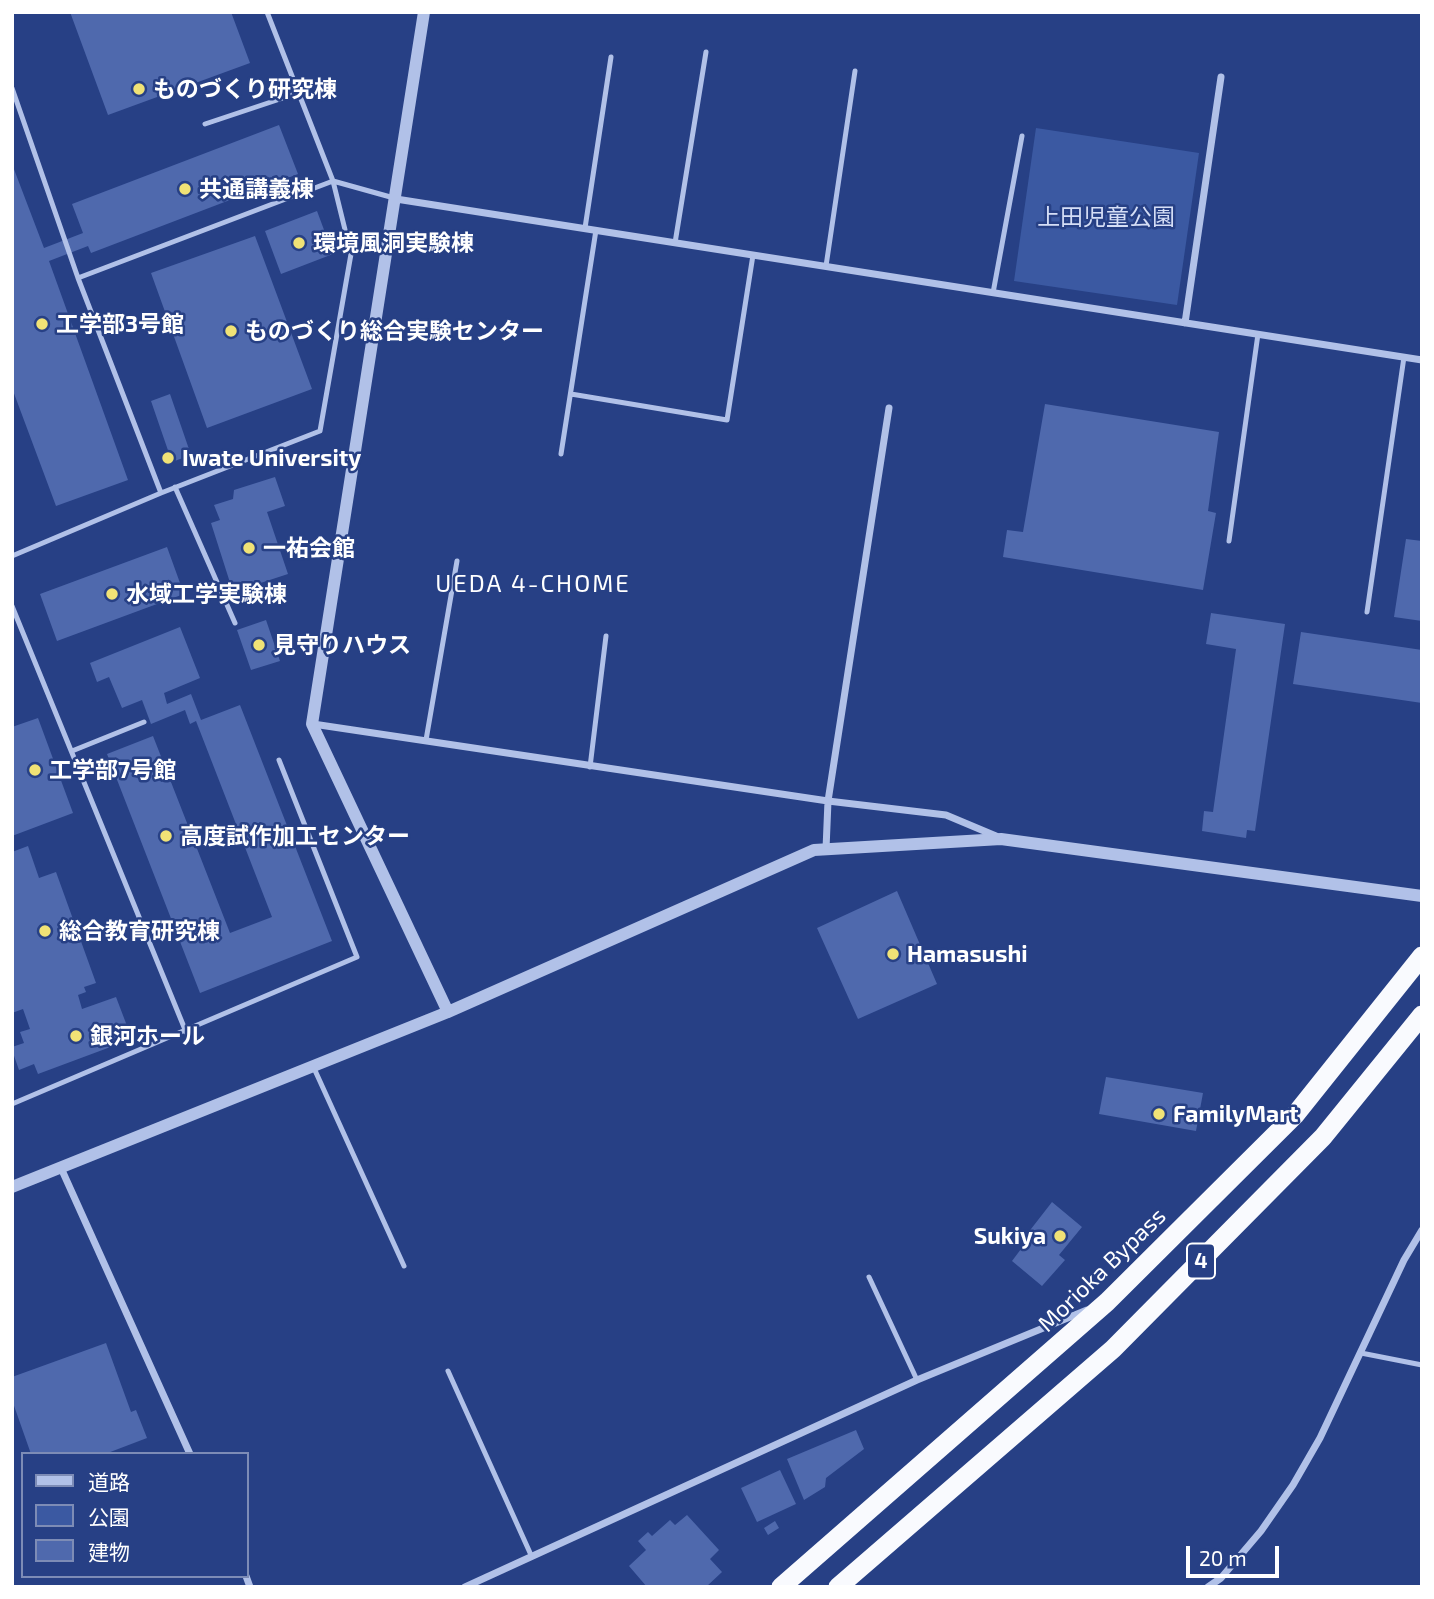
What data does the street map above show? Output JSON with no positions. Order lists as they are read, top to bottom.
{
  "streets": {
    "highway": ["4", "Morioka Bypass"]
  },
  "districts": ["UEDA 4-CHOME"],
  "parks": ["上田児童公園"],
  "places": [
    "ものづくり研究棟",
    "共通講義棟",
    "環境風洞実験棟",
    "工学部3号館",
    "ものづくり総合実験センター",
    "Iwate University",
    "一祐会館",
    "水域工学実験棟",
    "見守りハウス",
    "工学部7号館",
    "高度試作加工センター",
    "総合教育研究棟",
    "Hamasushi",
    "銀河ホール",
    "FamilyMart",
    "Sukiya"
  ],
  "legend": ["道路", "公園", "建物"],
  "scale_bar": "20 m"
}
